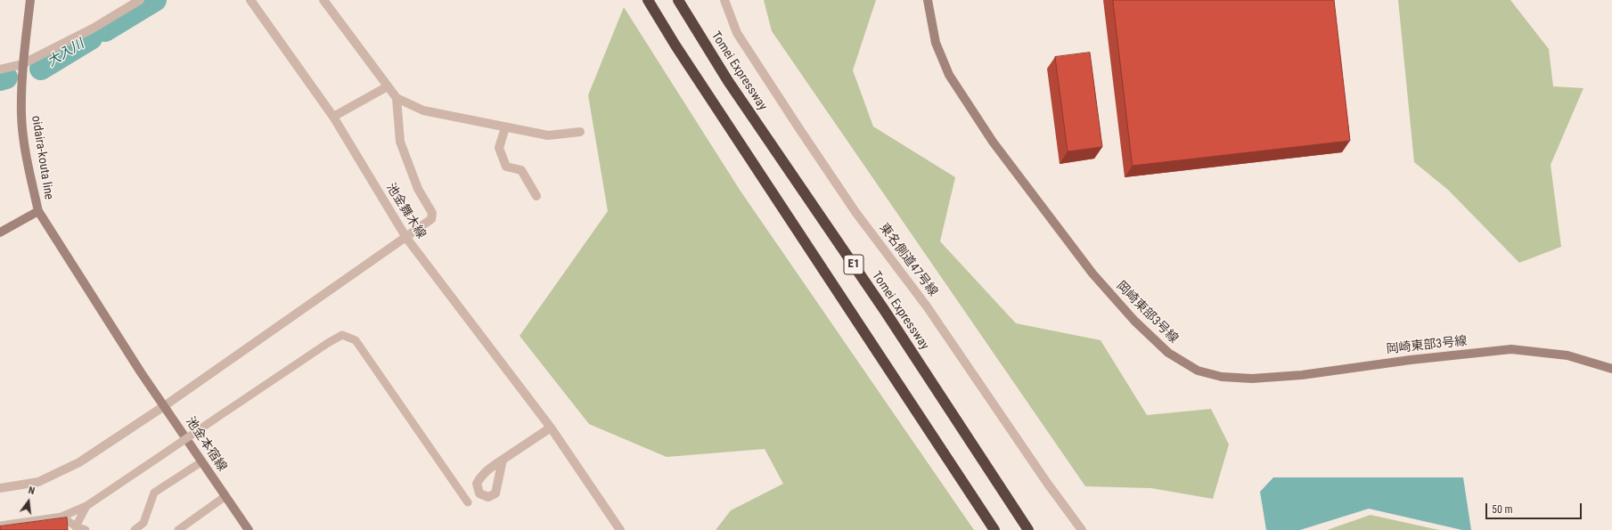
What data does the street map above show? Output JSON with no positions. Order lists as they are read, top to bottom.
{
  "streets": {
    "highway": ["Tomei Expressway", "E1"],
    "street": [
      "oidaira-kouta line",
      "池金舞木線",
      "東名側道47号線",
      "岡崎東部3号線",
      "池金本宿線"
    ]
  },
  "crossings": [
    ["oidaira-kouta line", "池金本宿線"]
  ],
  "water": ["大入川"],
  "scale_bar": "50 m",
  "north": "top"
}
